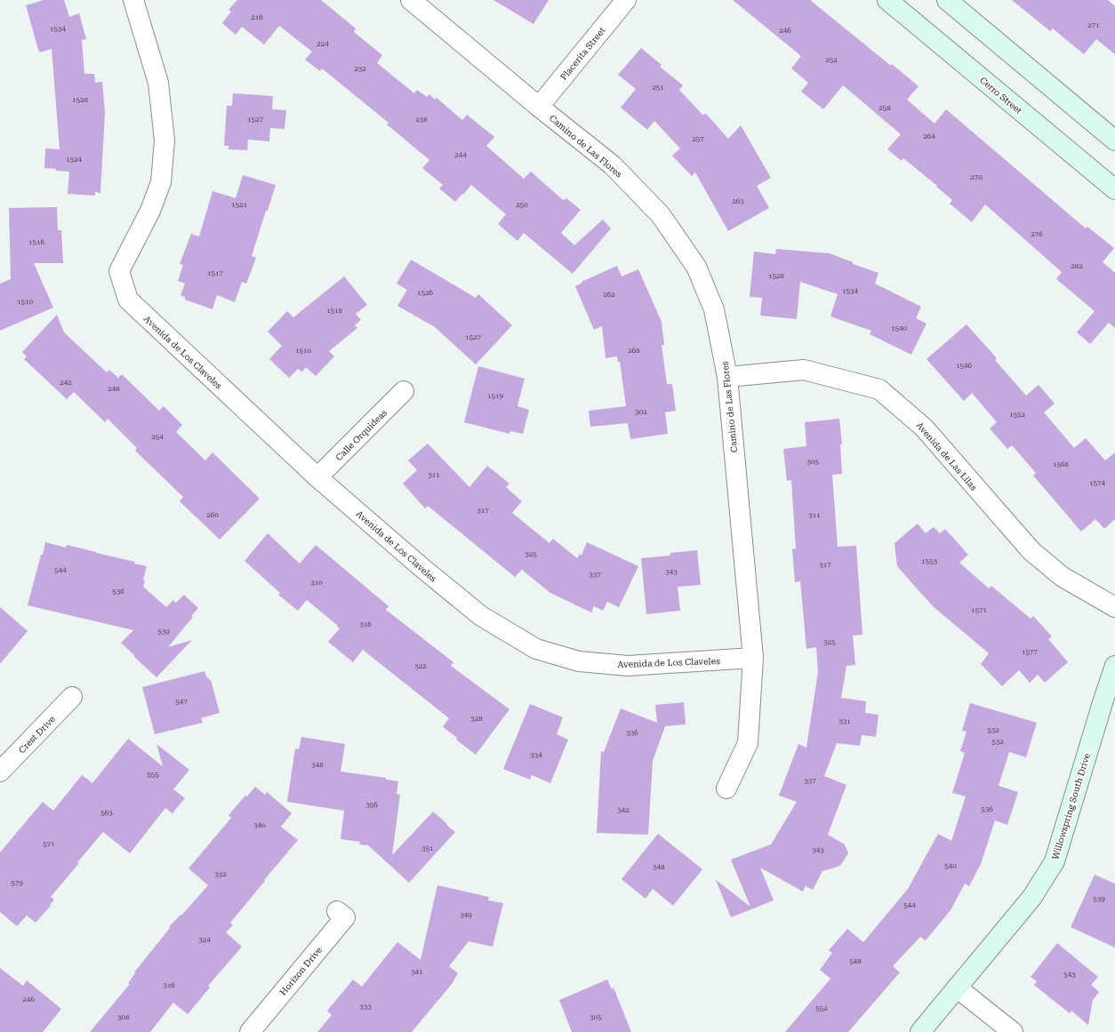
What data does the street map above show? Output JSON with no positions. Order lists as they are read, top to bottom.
{
  "streets": {
    "street": [
      "Placerita Street",
      "Cerro Street",
      "Camino de Las Flores",
      "Avenida de Los Claveles",
      "Calle Orquideas",
      "Avenida de Las Lilas",
      "Crest Drive",
      "Willowspring South Drive",
      "Horizon Drive"
    ]
  },
  "crossings": [
    ["Placerita Street", "Camino de Las Flores"],
    ["Camino de Las Flores", "Avenida de Los Claveles"],
    ["Camino de Las Flores", "Avenida de Las Lilas"],
    ["Avenida de Los Claveles", "Calle Orquideas"]
  ],
  "house_numbers": [
    "216",
    "271",
    "1534",
    "246",
    "224",
    "252",
    "232",
    "251",
    "1528",
    "258",
    "1527",
    "238",
    "264",
    "257",
    "244",
    "1524",
    "270",
    "263",
    "1521",
    "250",
    "276",
    "1516",
    "282",
    "1517",
    "1528",
    "1534",
    "1526",
    "262",
    "1510",
    "1518",
    "1540",
    "1527",
    "1510",
    "268",
    "1546",
    "242",
    "248",
    "1519",
    "302",
    "1552",
    "254",
    "305",
    "1568",
    "311",
    "1574",
    "317",
    "260",
    "311",
    "325",
    "1553",
    "317",
    "544",
    "343",
    "337",
    "310",
    "536",
    "1571",
    "316",
    "539",
    "325",
    "1577",
    "322",
    "547",
    "328",
    "331",
    "532",
    "336",
    "532",
    "334",
    "348",
    "555",
    "337",
    "356",
    "536",
    "342",
    "563",
    "340",
    "571",
    "351",
    "343",
    "540",
    "348",
    "332",
    "579",
    "539",
    "544",
    "349",
    "324",
    "548",
    "341",
    "543",
    "316",
    "246",
    "333",
    "552",
    "308",
    "305"
  ]
}
